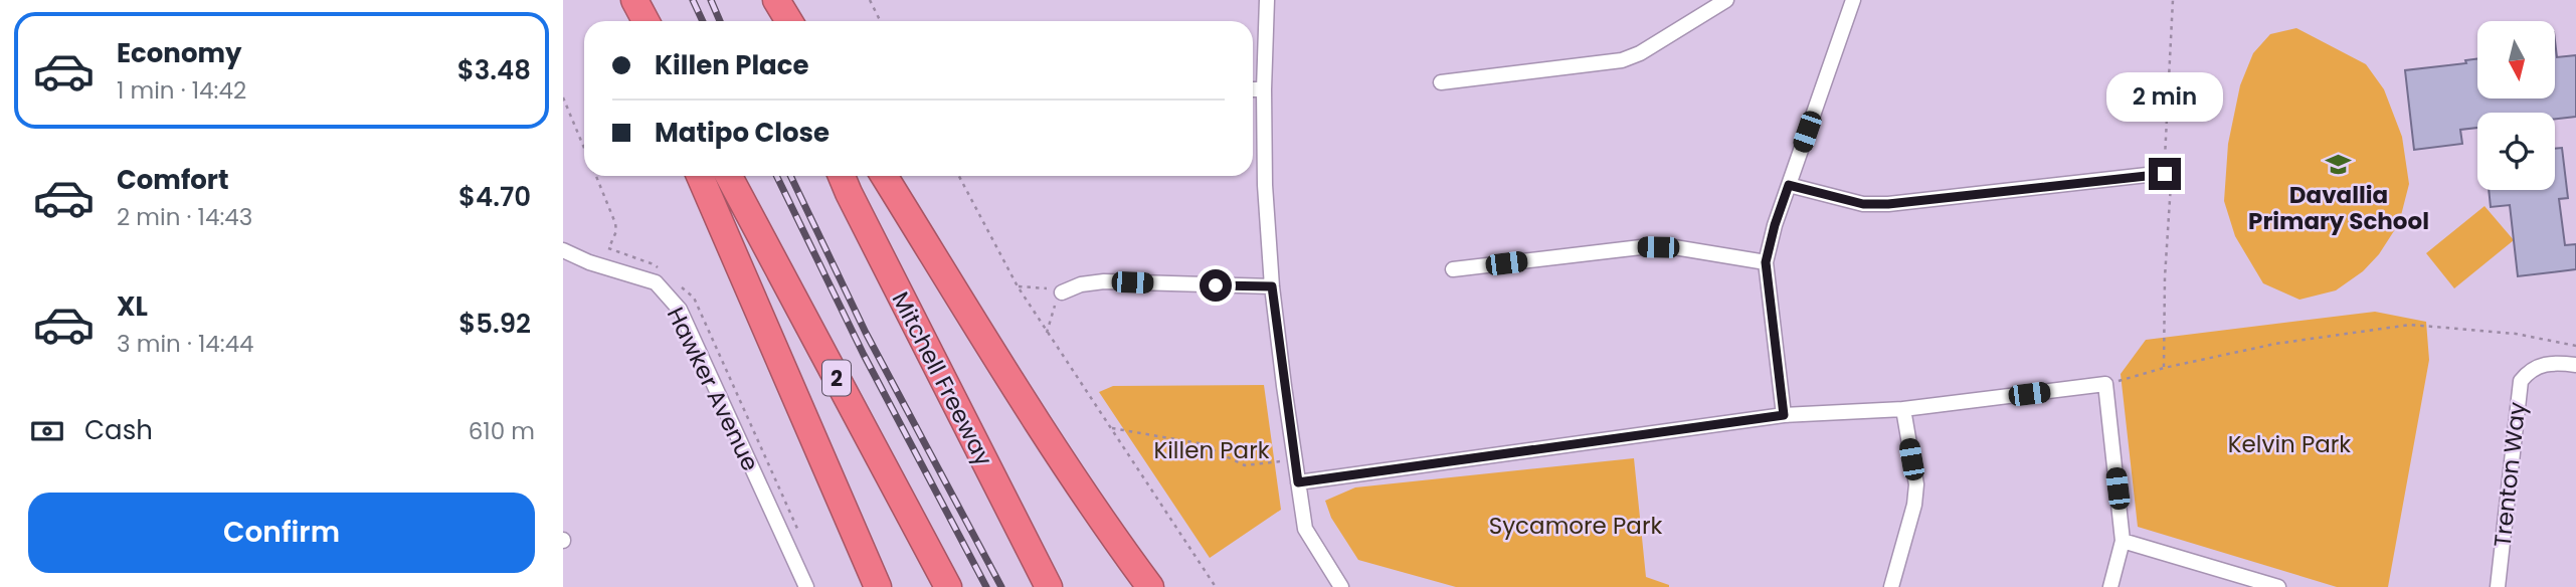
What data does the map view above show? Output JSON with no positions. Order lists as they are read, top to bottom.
{
  "streets": {
    "highway": ["2", "Mitchell Freeway"],
    "street": ["Hawker Avenue", "Trenton Way"]
  },
  "parks": ["Kelvin Park", "Killen Park", "Sycamore Park"],
  "places": {
    "school or university": ["Davallia Primary School"]
  },
  "north": "bottom",
  "page": {
    "list": [
      {
        "name": "Economy",
        "note": "1 min · 14:42",
        "value": "$3.48"
      },
      {
        "name": "Comfort",
        "note": "2 min · 14:43",
        "value": "$4.70"
      },
      {
        "name": "XL",
        "note": "3 min · 14:44",
        "value": "$5.92"
      }
    ],
    "banner": ["Killen Place", "Matipo Close"],
    "bubble": "2 min",
    "pay": ["Cash", "610 m"],
    "buttons": "Confirm"
  }
}
